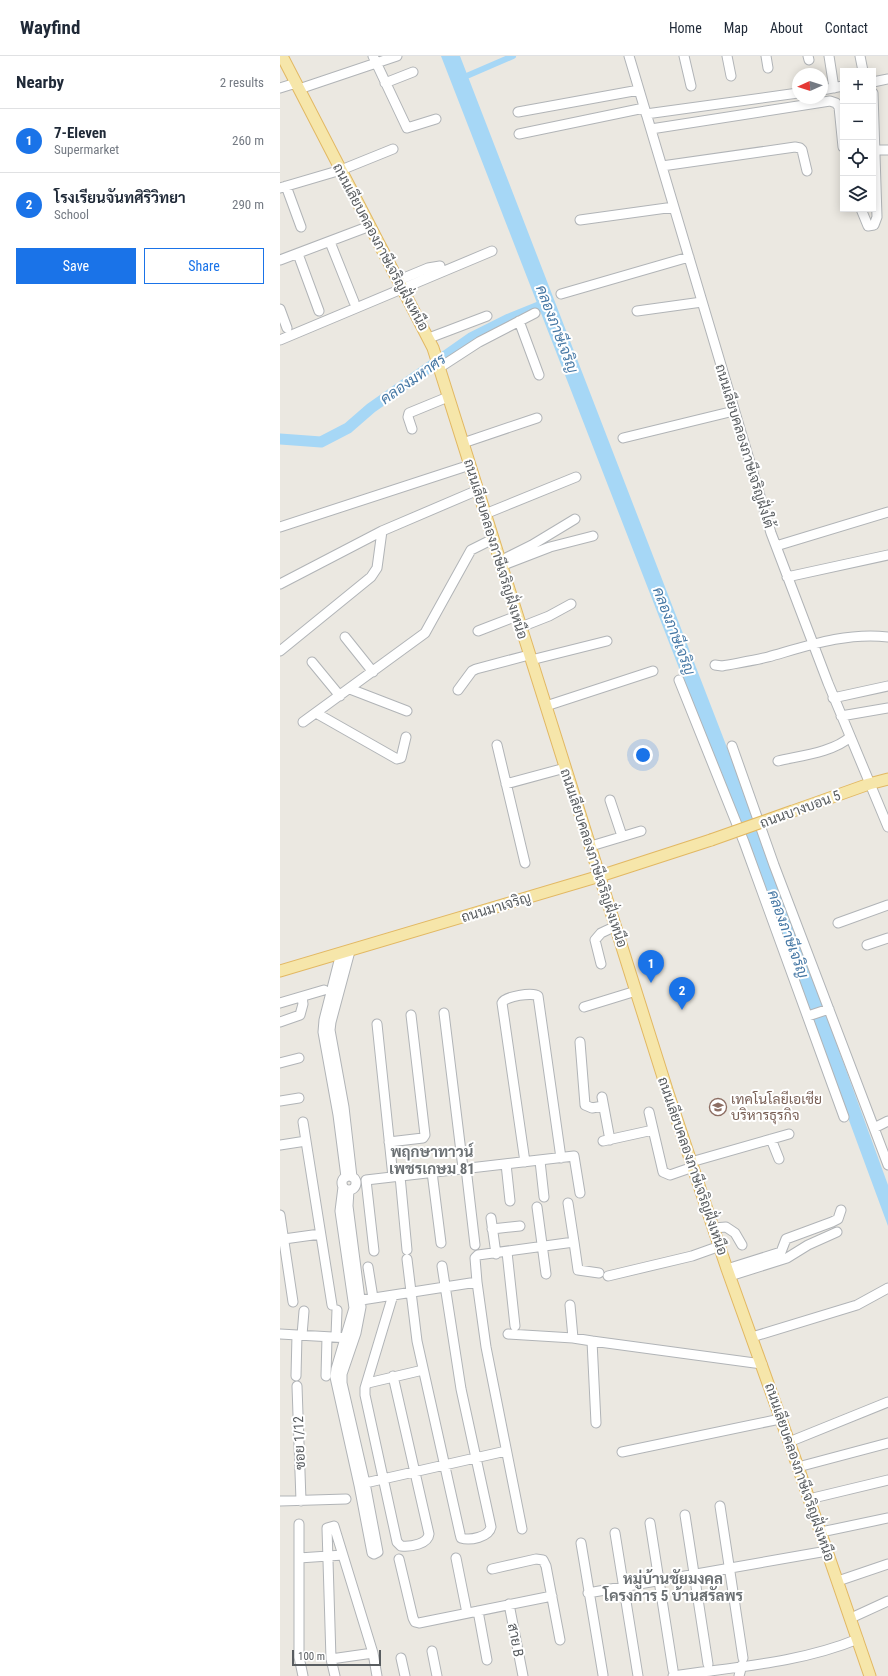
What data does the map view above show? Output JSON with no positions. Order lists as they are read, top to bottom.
{
  "streets": {
    "main road": ["ถนนเลียบคลองภาษีเจริญฝั่งเหนือ", "ถนนบางบอน 5", "ถนนมาเจริญ"],
    "street": ["ถนนเลียบคลองภาษีเจริญฝั่งใต้", "ซอย 1/12", "สาย B"]
  },
  "crossings": [
    ["ถนนเลียบคลองภาษีเจริญฝั่งเหนือ", "ถนนมาเจริญ"],
    ["ถนนเลียบคลองภาษีเจริญฝั่งใต้", "ถนนบางบอน 5"],
    ["ถนนบางบอน 5", "ถนนมาเจริญ"]
  ],
  "districts": ["พฤกษาทาวน์ เพชรเกษม 81", "หมู่บ้านชัยมงคล โครงการ 5 บ้านสรัลพร"],
  "water": ["คลองภาษีเจริญ", "คลองมหาศร"],
  "places": {
    "school or university": ["เทคโนโลยีเอเชีย บริหารธุรกิจ"]
  },
  "scale_bar": "100 m",
  "north": "left",
  "page": {
    "header": "Wayfind",
    "nav": [
      "Home",
      "Map",
      "About",
      "Contact"
    ],
    "heading": ["Nearby", "2 results"],
    "map_buttons": ["+", "−"],
    "list": [
      {
        "mark": "1",
        "name": "7-Eleven",
        "note": "Supermarket",
        "value": "260 m"
      },
      {
        "mark": "2",
        "name": "โรงเรียนจันทศิริวิทยา",
        "note": "School",
        "value": "290 m"
      }
    ],
    "buttons": ["Save", "Share"],
    "pins": ["1", "2"],
    "scale": "100 m"
  }
}
